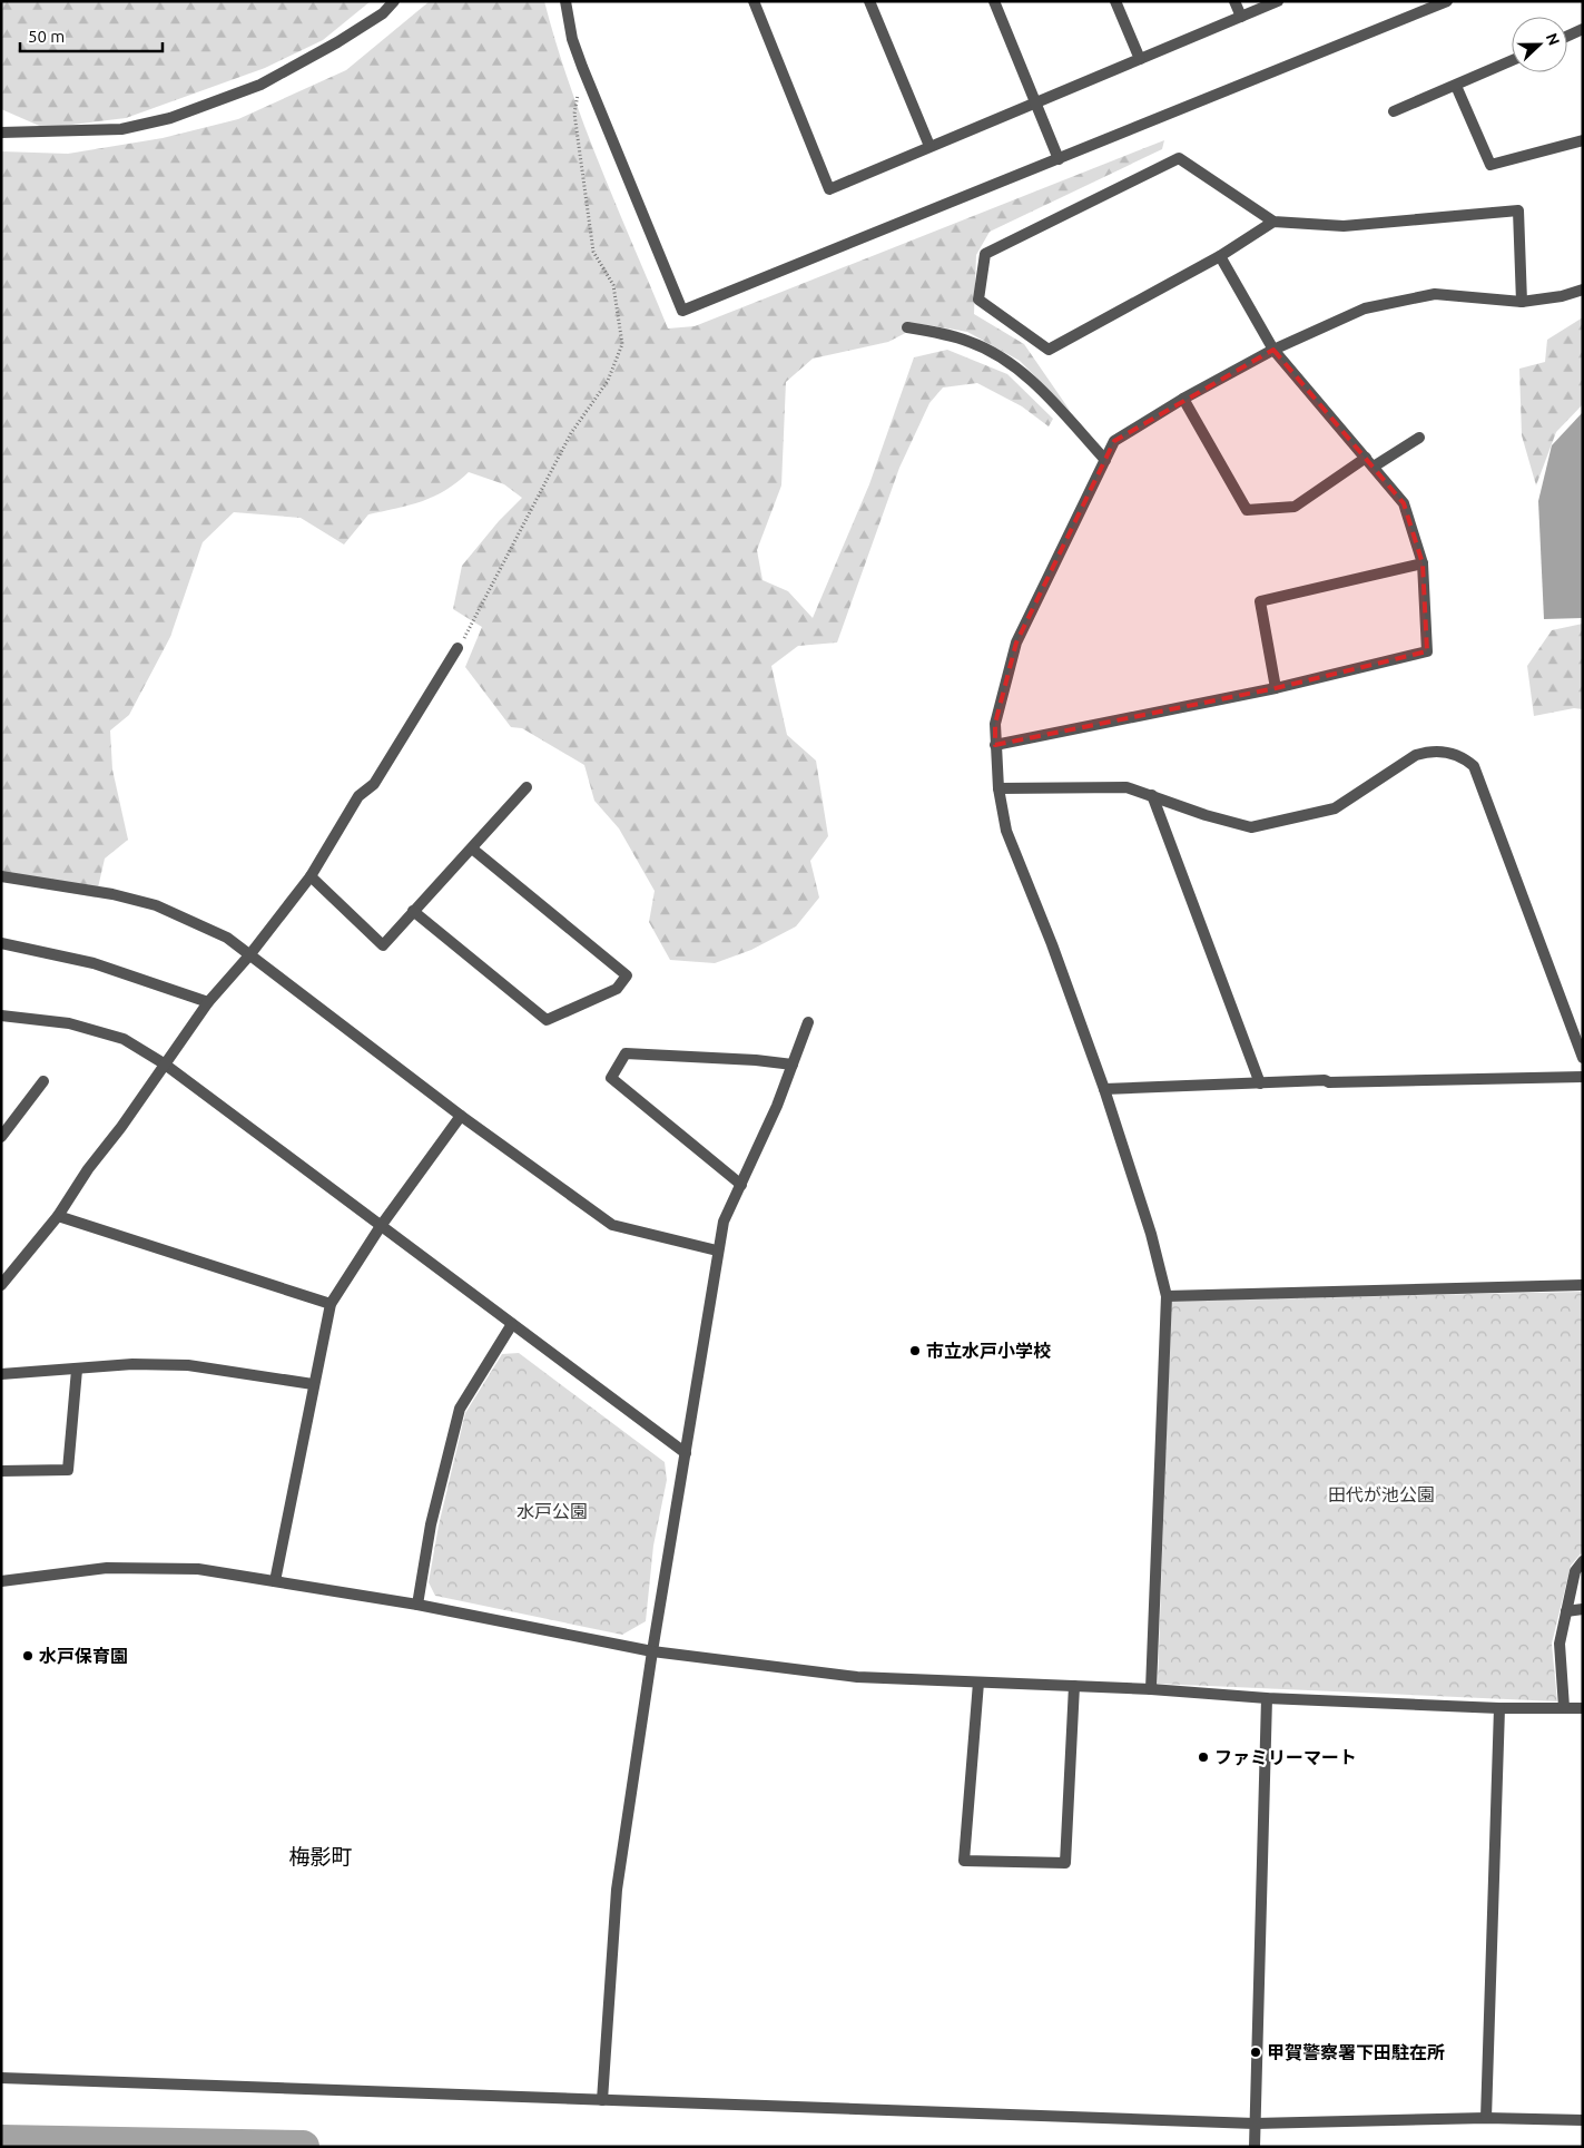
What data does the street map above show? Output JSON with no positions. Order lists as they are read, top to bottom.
{
  "districts": ["梅影町"],
  "parks": ["田代が池公園", "水戸公園"],
  "places": [
    "市立水戸小学校",
    "水戸保育園",
    "ファミリーマート",
    "甲賀警察署下田駐在所"
  ],
  "scale_bar": "50 m",
  "north": "right"
}
